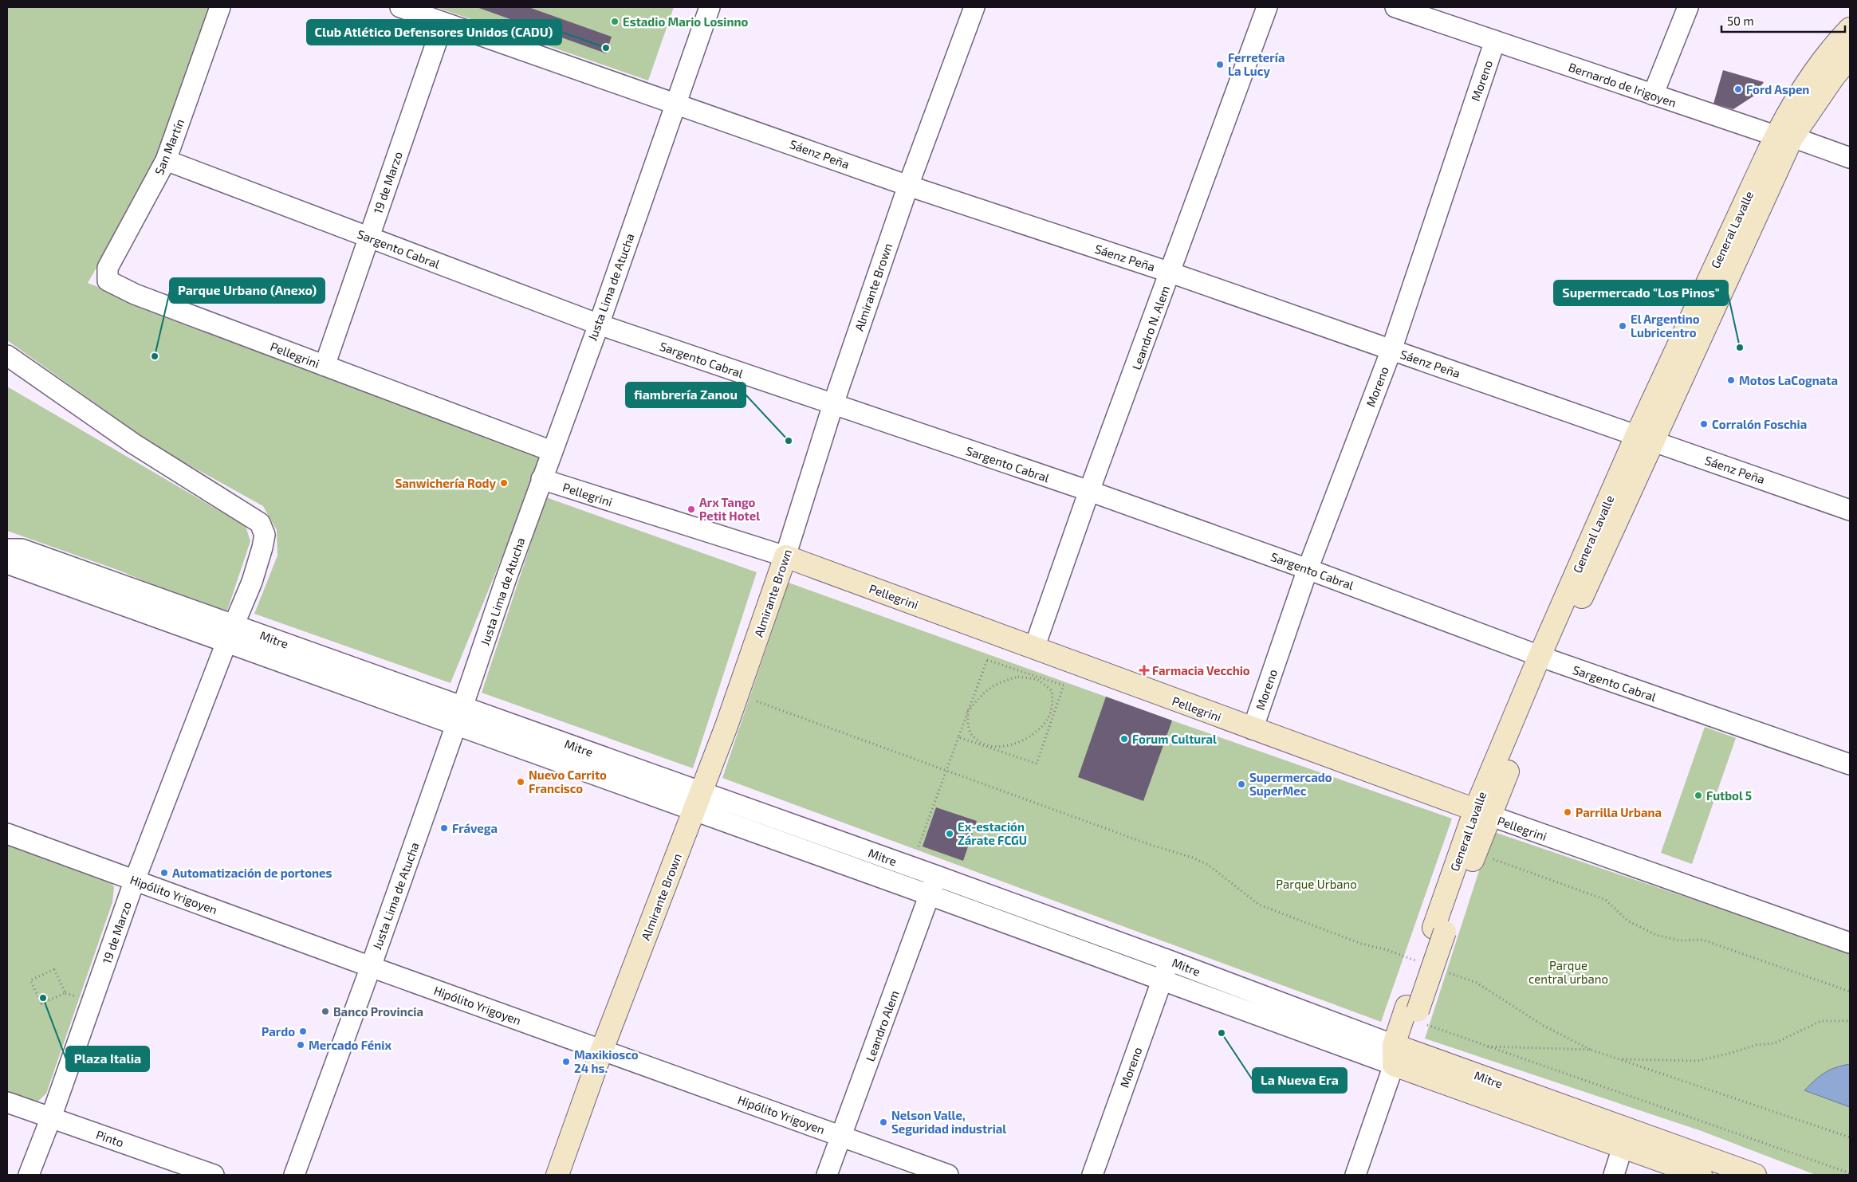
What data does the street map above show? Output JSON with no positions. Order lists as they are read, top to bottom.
{
  "streets": {
    "main road": [
      "General Lavalle",
      "Almirante Brown",
      "Pellegrini",
      "Mitre"
    ],
    "street": [
      "Moreno",
      "Bernardo de Irigoyen",
      "San Martín",
      "Sáenz Peña",
      "19 de Marzo",
      "Sargento Cabral",
      "Justa Lima de Atucha",
      "Leandro N. Alem",
      "Hipólito Yrigoyen",
      "Leandro Alem",
      "Pinto"
    ]
  },
  "crossings": [
    ["Moreno", "Bernardo de Irigoyen"],
    ["Moreno", "Sáenz Peña"],
    ["Moreno", "Sargento Cabral"],
    ["Moreno", "Pellegrini"],
    ["Moreno", "Mitre"],
    ["Bernardo de Irigoyen", "General Lavalle"],
    ["San Martín", "Sargento Cabral"],
    ["San Martín", "Pellegrini"],
    ["Sáenz Peña", "19 de Marzo"],
    ["Sáenz Peña", "General Lavalle"],
    ["Sáenz Peña", "Justa Lima de Atucha"],
    ["Sáenz Peña", "Almirante Brown"],
    ["Sáenz Peña", "Leandro N. Alem"],
    ["19 de Marzo", "Sargento Cabral"],
    ["19 de Marzo", "Pellegrini"],
    ["19 de Marzo", "Mitre"],
    ["19 de Marzo", "Hipólito Yrigoyen"],
    ["19 de Marzo", "Pinto"],
    ["General Lavalle", "Sargento Cabral"],
    ["General Lavalle", "Pellegrini"],
    ["General Lavalle", "Mitre"],
    ["Sargento Cabral", "Justa Lima de Atucha"],
    ["Sargento Cabral", "Almirante Brown"],
    ["Sargento Cabral", "Leandro N. Alem"],
    ["Justa Lima de Atucha", "Pellegrini"],
    ["Justa Lima de Atucha", "Mitre"],
    ["Justa Lima de Atucha", "Hipólito Yrigoyen"],
    ["Almirante Brown", "Pellegrini"],
    ["Almirante Brown", "Mitre"],
    ["Almirante Brown", "Hipólito Yrigoyen"],
    ["Leandro N. Alem", "Pellegrini"],
    ["Mitre", "Leandro Alem"],
    ["Hipólito Yrigoyen", "Leandro Alem"]
  ],
  "parks": ["Parque Urbano", "Parque central urbano"],
  "places": {
    "other": [
      "Estadio Mario Losinno",
      "Club Atlético Defensores Unidos (CADU)",
      "Ferretería La Lucy",
      "Ford Aspen",
      "El Argentino Lubricentro",
      "Supermercado \"Los Pinos\"",
      "Parque Urbano (Anexo)",
      "Motos LaCognata",
      "Corralón Foschia",
      "fiambrería Zanou",
      "Sanwichería Rody",
      "Arx Tango Petit Hotel",
      "Forum Cultural",
      "Nuevo Carrito Francisco",
      "Supermercado SuperMec",
      "Futbol 5",
      "Parrilla Urbana",
      "Frávega",
      "Ex-estación Zárate FCGU",
      "Automatización de portones",
      "Plaza Italia",
      "Banco Provincia",
      "Pardo",
      "La Nueva Era",
      "Mercado Fénix",
      "Maxikiosco 24 hs.",
      "Nelson Valle, Seguridad industrial"
    ],
    "health": ["Farmacia Vecchio"]
  },
  "scale_bar": "50 m"
}
